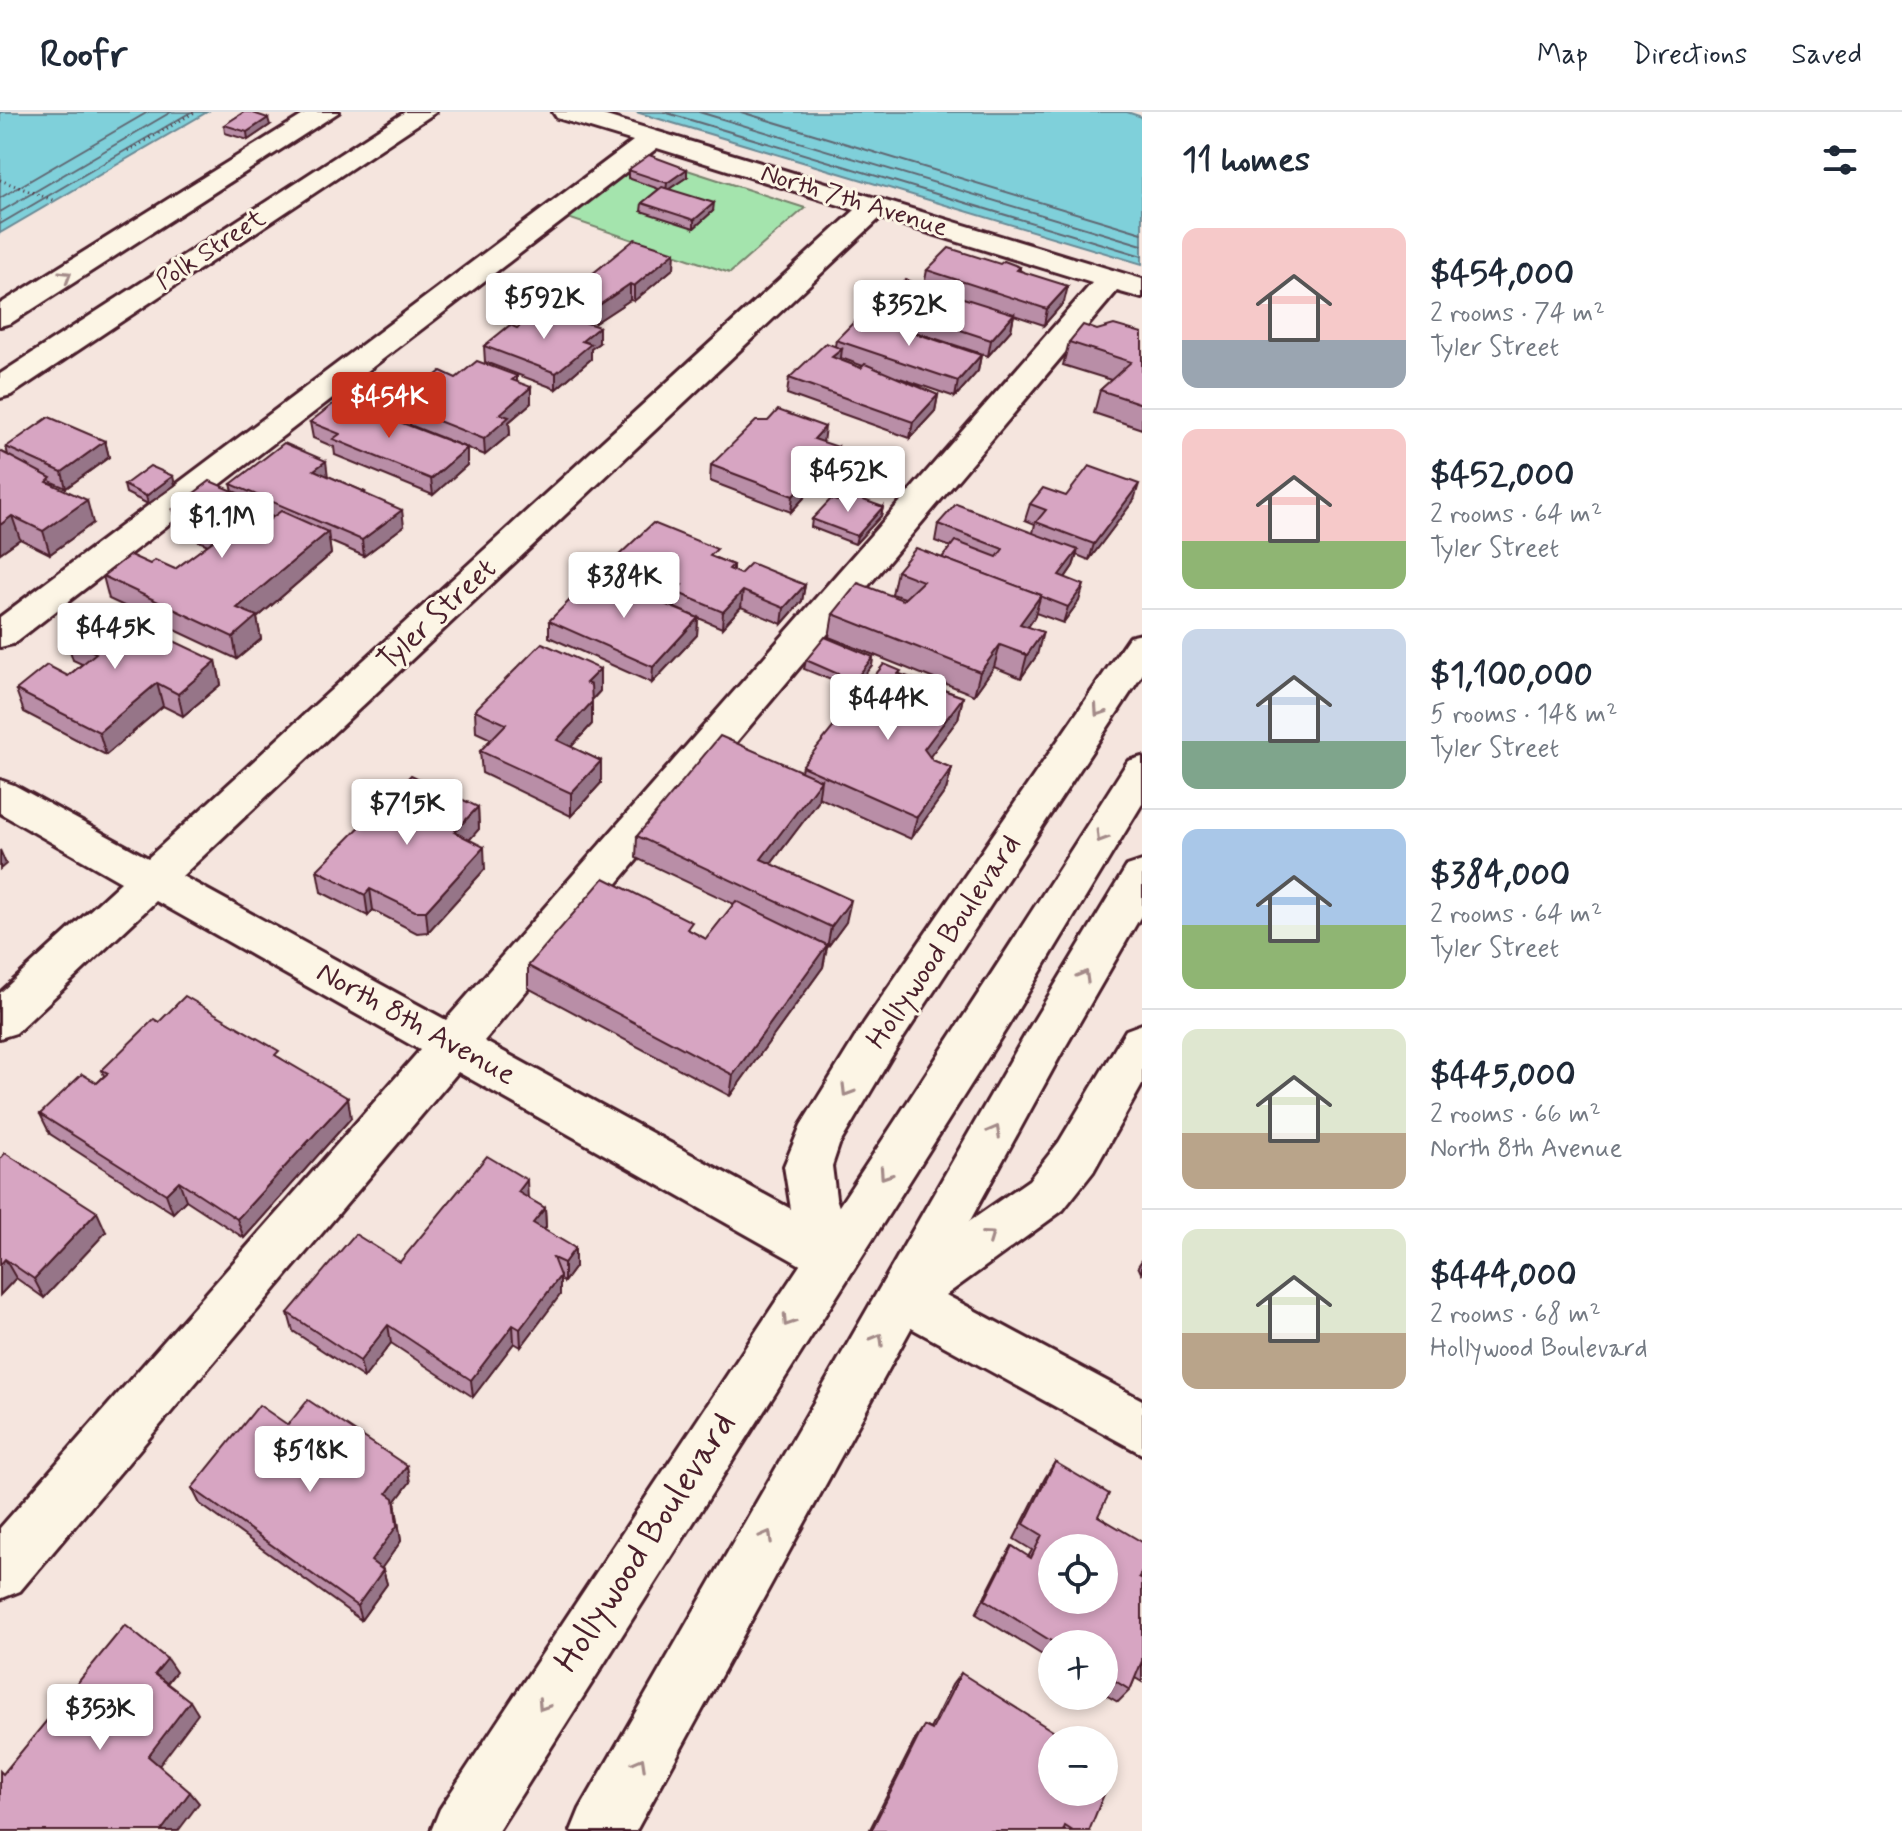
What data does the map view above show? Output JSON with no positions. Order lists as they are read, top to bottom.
{
  "streets": {
    "street": [
      "North 7th Avenue",
      "Polk Street",
      "Tyler Street",
      "Hollywood Boulevard",
      "North 8th Avenue"
    ]
  },
  "crossings": [
    ["North 7th Avenue", "Tyler Street"],
    ["Tyler Street", "North 8th Avenue"],
    ["Hollywood Boulevard", "North 8th Avenue"]
  ],
  "page": {
    "header": "Roofr",
    "nav": ["Map", "Directions", "Saved"],
    "heading": "11 homes",
    "list": [
      {
        "name": "$454,000",
        "note": "2 rooms · 74 m² · Tyler Street"
      },
      {
        "name": "$452,000",
        "note": "2 rooms · 64 m² · Tyler Street"
      },
      {
        "name": "$1,100,000",
        "note": "5 rooms · 148 m² · Tyler Street"
      },
      {
        "name": "$384,000",
        "note": "2 rooms · 64 m² · Tyler Street"
      },
      {
        "name": "$445,000",
        "note": "2 rooms · 66 m² · North 8th Avenue"
      },
      {
        "name": "$444,000",
        "note": "2 rooms · 68 m² · Hollywood Boulevard"
      }
    ],
    "price": [
      "$592K",
      "$352K",
      "$454K",
      "$452K",
      "$1.1M",
      "$384K",
      "$445K",
      "$444K",
      "$715K",
      "$518K",
      "$353K"
    ],
    "map_buttons": ["+", "−"]
  }
}
